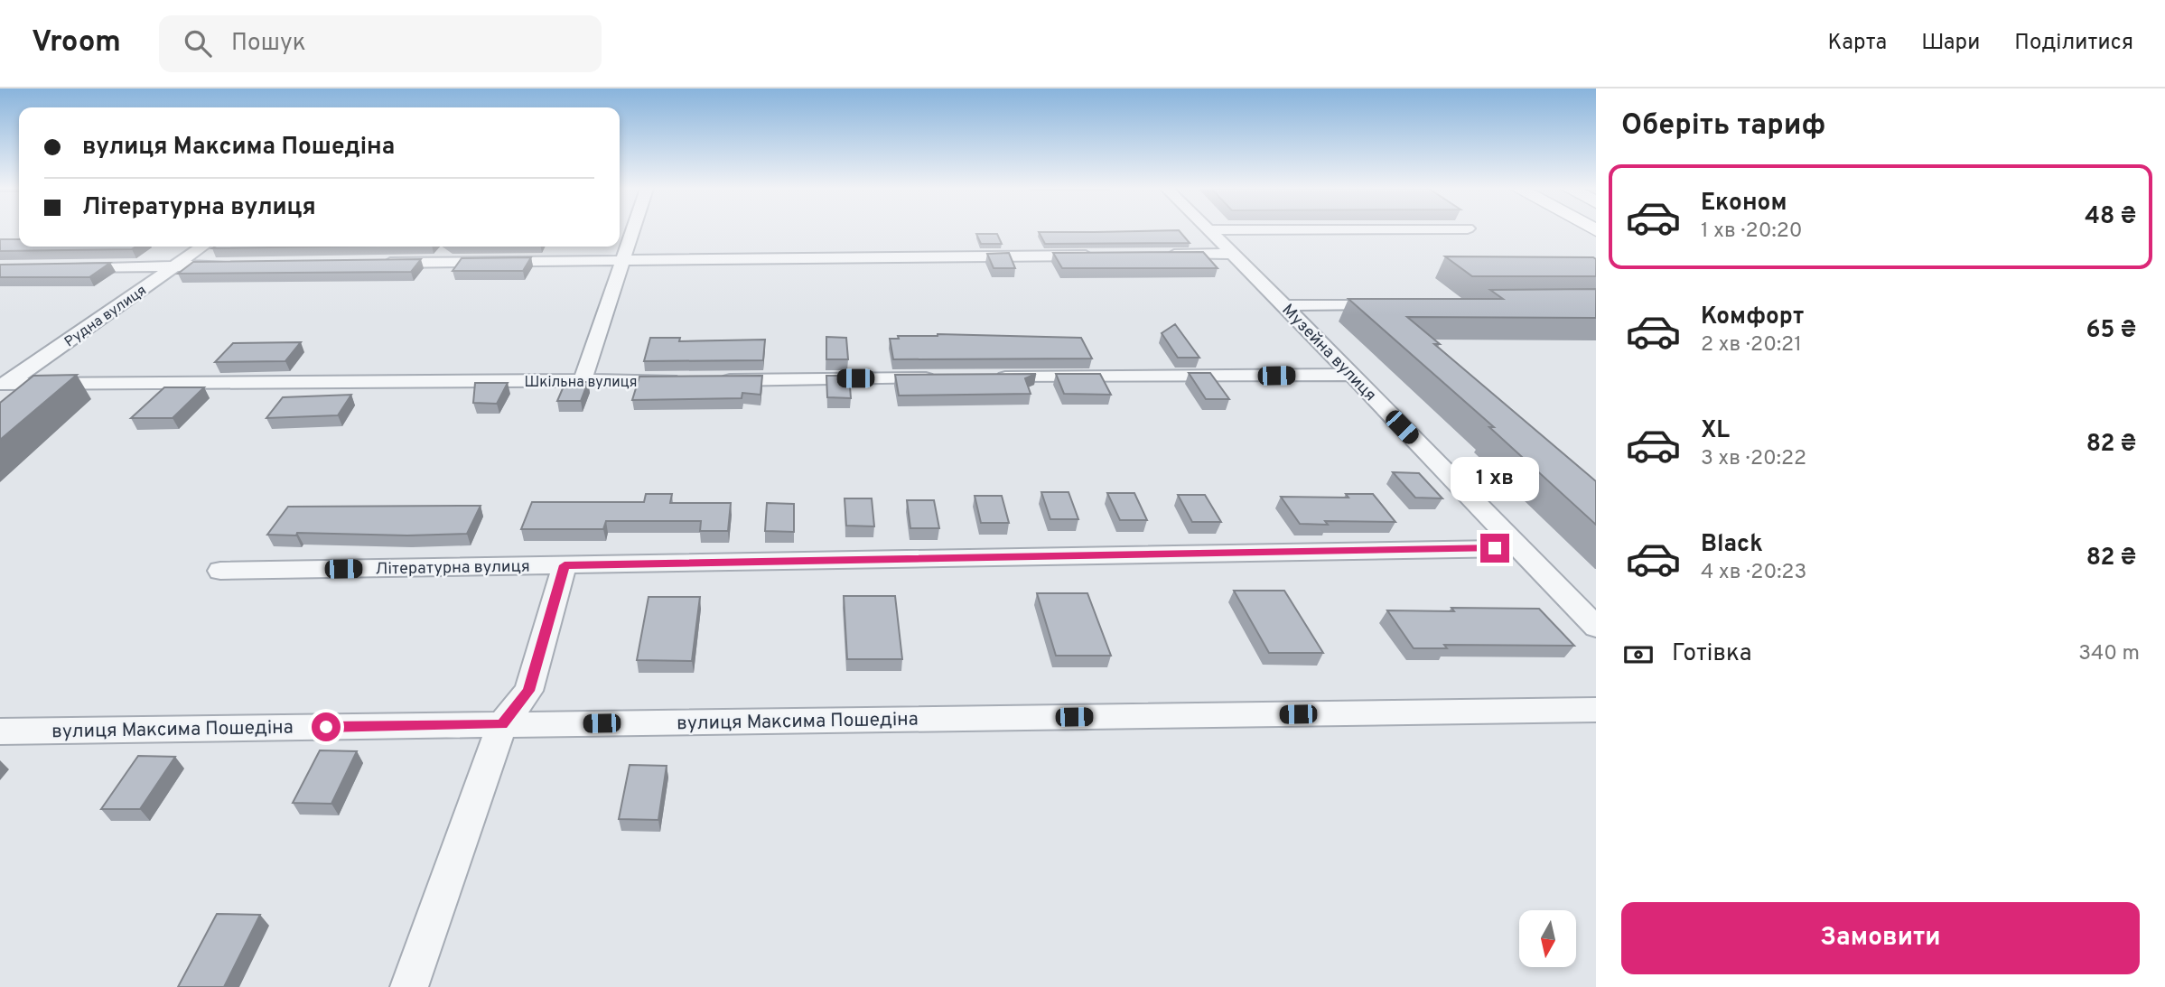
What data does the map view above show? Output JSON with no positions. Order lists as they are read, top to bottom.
{
  "streets": {
    "street": [
      "Рудна вулиця",
      "Музейна вулиця",
      "Шкільна вулиця",
      "Літературна вулиця",
      "вулиця Максима Пошедіна"
    ]
  },
  "crossings": [
    ["Рудна вулиця", "Шкільна вулиця"],
    ["Музейна вулиця", "Літературна вулиця"]
  ],
  "north": "bottom",
  "page": {
    "header": "Vroom",
    "search": "Пошук",
    "nav": ["Карта", "Шари", "Поділитися"],
    "heading": "Оберіть тариф",
    "banner": ["вулиця Максима Пошедіна", "Літературна вулиця"],
    "list": [
      {
        "name": "Економ",
        "note": "1 хв · 20:20",
        "value": "48 ₴"
      },
      {
        "name": "Комфорт",
        "note": "2 хв · 20:21",
        "value": "65 ₴"
      },
      {
        "name": "XL",
        "note": "3 хв · 20:22",
        "value": "82 ₴"
      },
      {
        "name": "Black",
        "note": "4 хв · 20:23",
        "value": "82 ₴"
      }
    ],
    "bubble": "1 хв",
    "pay": ["Готівка", "340 m"],
    "buttons": "Замовити"
  }
}
